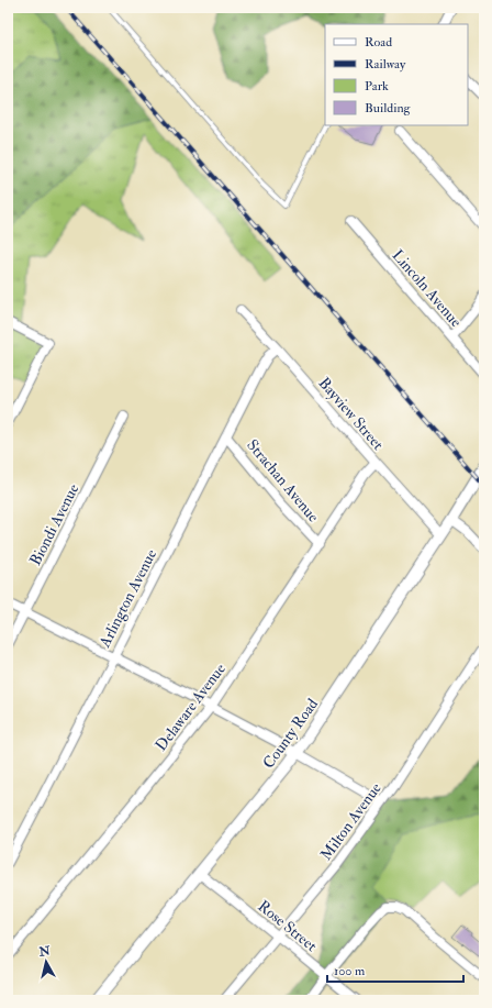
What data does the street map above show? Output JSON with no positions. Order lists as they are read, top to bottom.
{
  "streets": {
    "street": [
      "Lincoln Avenue",
      "Bayview Street",
      "Strachan Avenue",
      "Biondi Avenue",
      "Arlington Avenue",
      "Delaware Avenue",
      "County Road",
      "Milton Avenue",
      "Rose Street"
    ]
  },
  "crossings": [
    ["Bayview Street", "Arlington Avenue"],
    ["Bayview Street", "Delaware Avenue"],
    ["Bayview Street", "County Road"],
    ["Strachan Avenue", "Arlington Avenue"],
    ["Strachan Avenue", "Delaware Avenue"],
    ["County Road", "Rose Street"],
    ["Milton Avenue", "Rose Street"]
  ],
  "legend": [
    "Road",
    "Railway",
    "Park",
    "Building"
  ],
  "scale_bar": "100 m",
  "north": "top"
}
